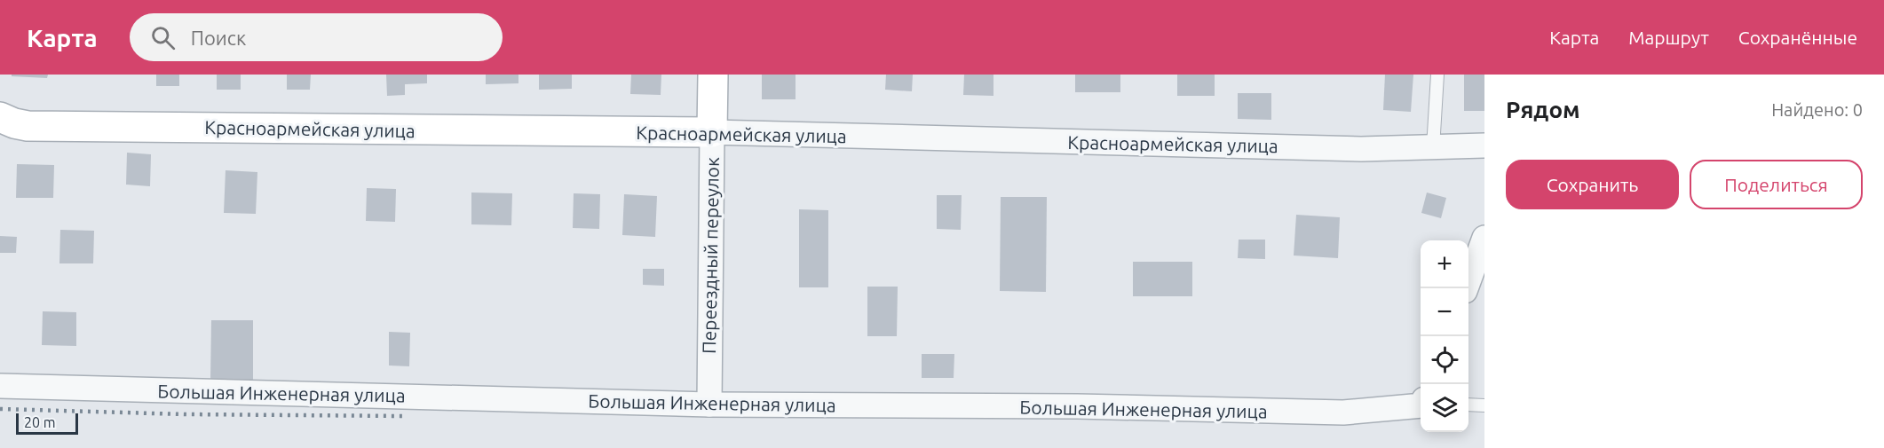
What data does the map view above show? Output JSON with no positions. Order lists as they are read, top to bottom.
{
  "streets": {
    "street": ["Красноармейская улица", "Переездный переулок", "Большая Инженерная улица"]
  },
  "crossings": [
    ["Красноармейская улица", "Переездный переулок"],
    ["Переездный переулок", "Большая Инженерная улица"]
  ],
  "scale_bar": "20 m",
  "page": {
    "header": "Карта",
    "search": "Поиск",
    "nav": ["Карта", "Маршрут", "Сохранённые"],
    "heading": ["Рядом", "Найдено: 0"],
    "buttons": ["Сохранить", "Поделиться"],
    "map_buttons": ["+", "−"],
    "scale": "20 m"
  }
}
